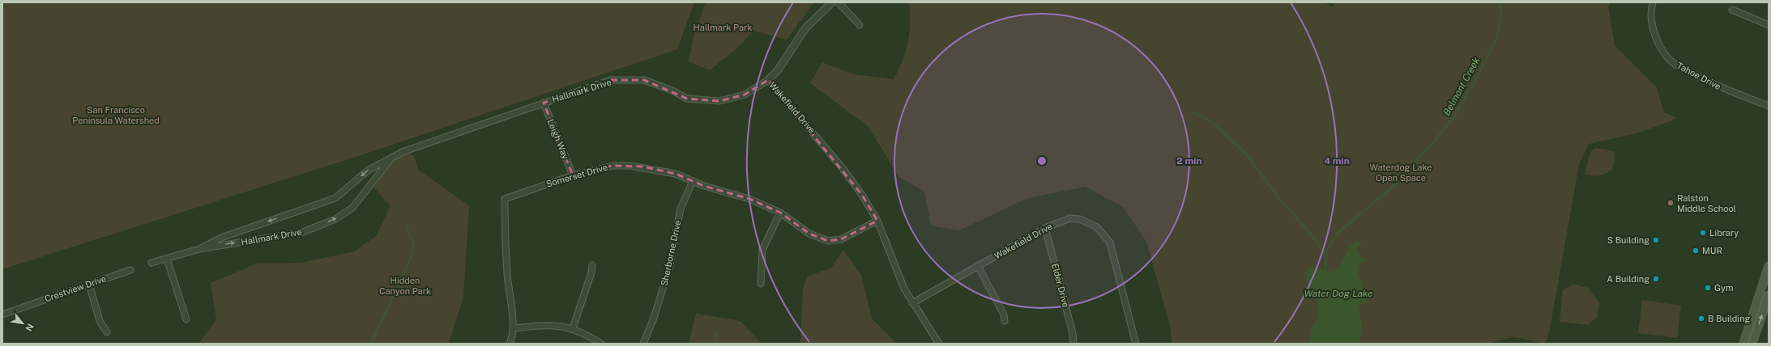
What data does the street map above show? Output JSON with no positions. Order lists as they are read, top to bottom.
{
  "streets": {
    "street": [
      "Tahoe Drive",
      "Hallmark Drive",
      "Wakefield Drive",
      "Leigh Way",
      "Somerset Drive",
      "Sherborne Drive",
      "Elder Drive",
      "Crestview Drive"
    ]
  },
  "crossings": [
    ["Hallmark Drive", "Wakefield Drive"],
    ["Hallmark Drive", "Leigh Way"],
    ["Wakefield Drive", "Somerset Drive"],
    ["Wakefield Drive", "Elder Drive"],
    ["Leigh Way", "Somerset Drive"],
    ["Somerset Drive", "Sherborne Drive"]
  ],
  "water": ["Belmont Creek", "Water Dog Lake"],
  "parks": [
    "Hallmark Park",
    "San Francisco Peninsula Watershed",
    "Waterdog Lake Open Space",
    "Hidden Canyon Park"
  ],
  "places": [
    "Ralston Middle School",
    "Library",
    "S Building",
    "MUR",
    "A Building",
    "Gym",
    "B Building"
  ],
  "north": "bottom right",
  "rings": ["2 min", "4 min"]
}
